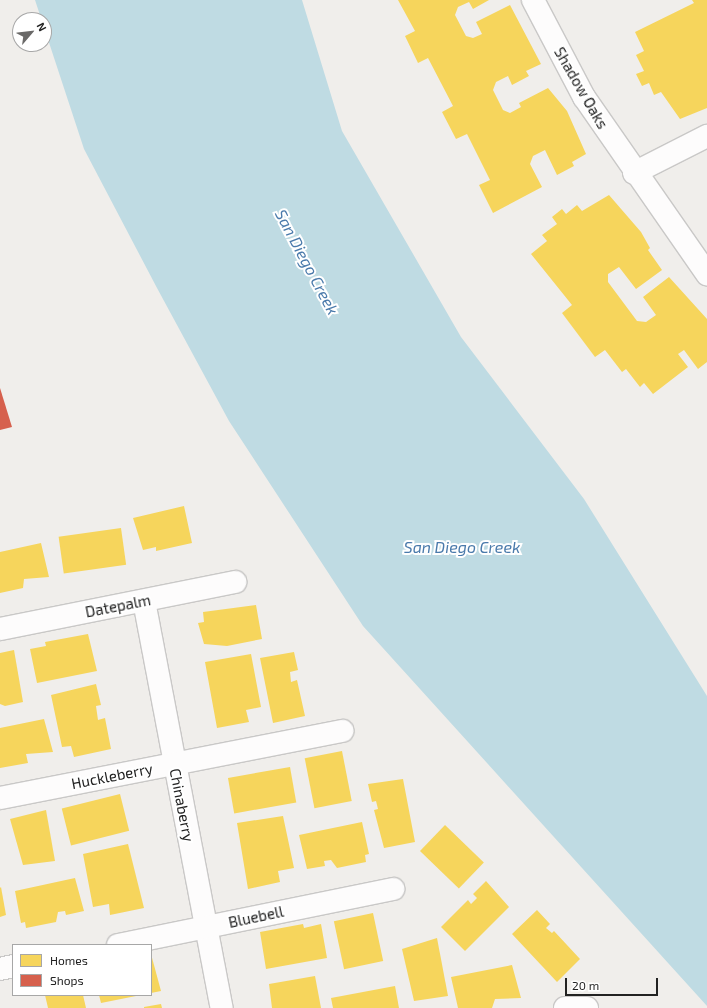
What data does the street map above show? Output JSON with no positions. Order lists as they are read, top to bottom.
{
  "streets": {
    "street": [
      "Shadow Oaks",
      "Datepalm",
      "Huckleberry",
      "Chinaberry",
      "Bluebell"
    ]
  },
  "crossings": [
    ["Datepalm", "Chinaberry"],
    ["Huckleberry", "Chinaberry"],
    ["Chinaberry", "Bluebell"]
  ],
  "water": ["San Diego Creek"],
  "legend": ["Homes", "Shops"],
  "scale_bar": "20 m",
  "north": "top right"
}
